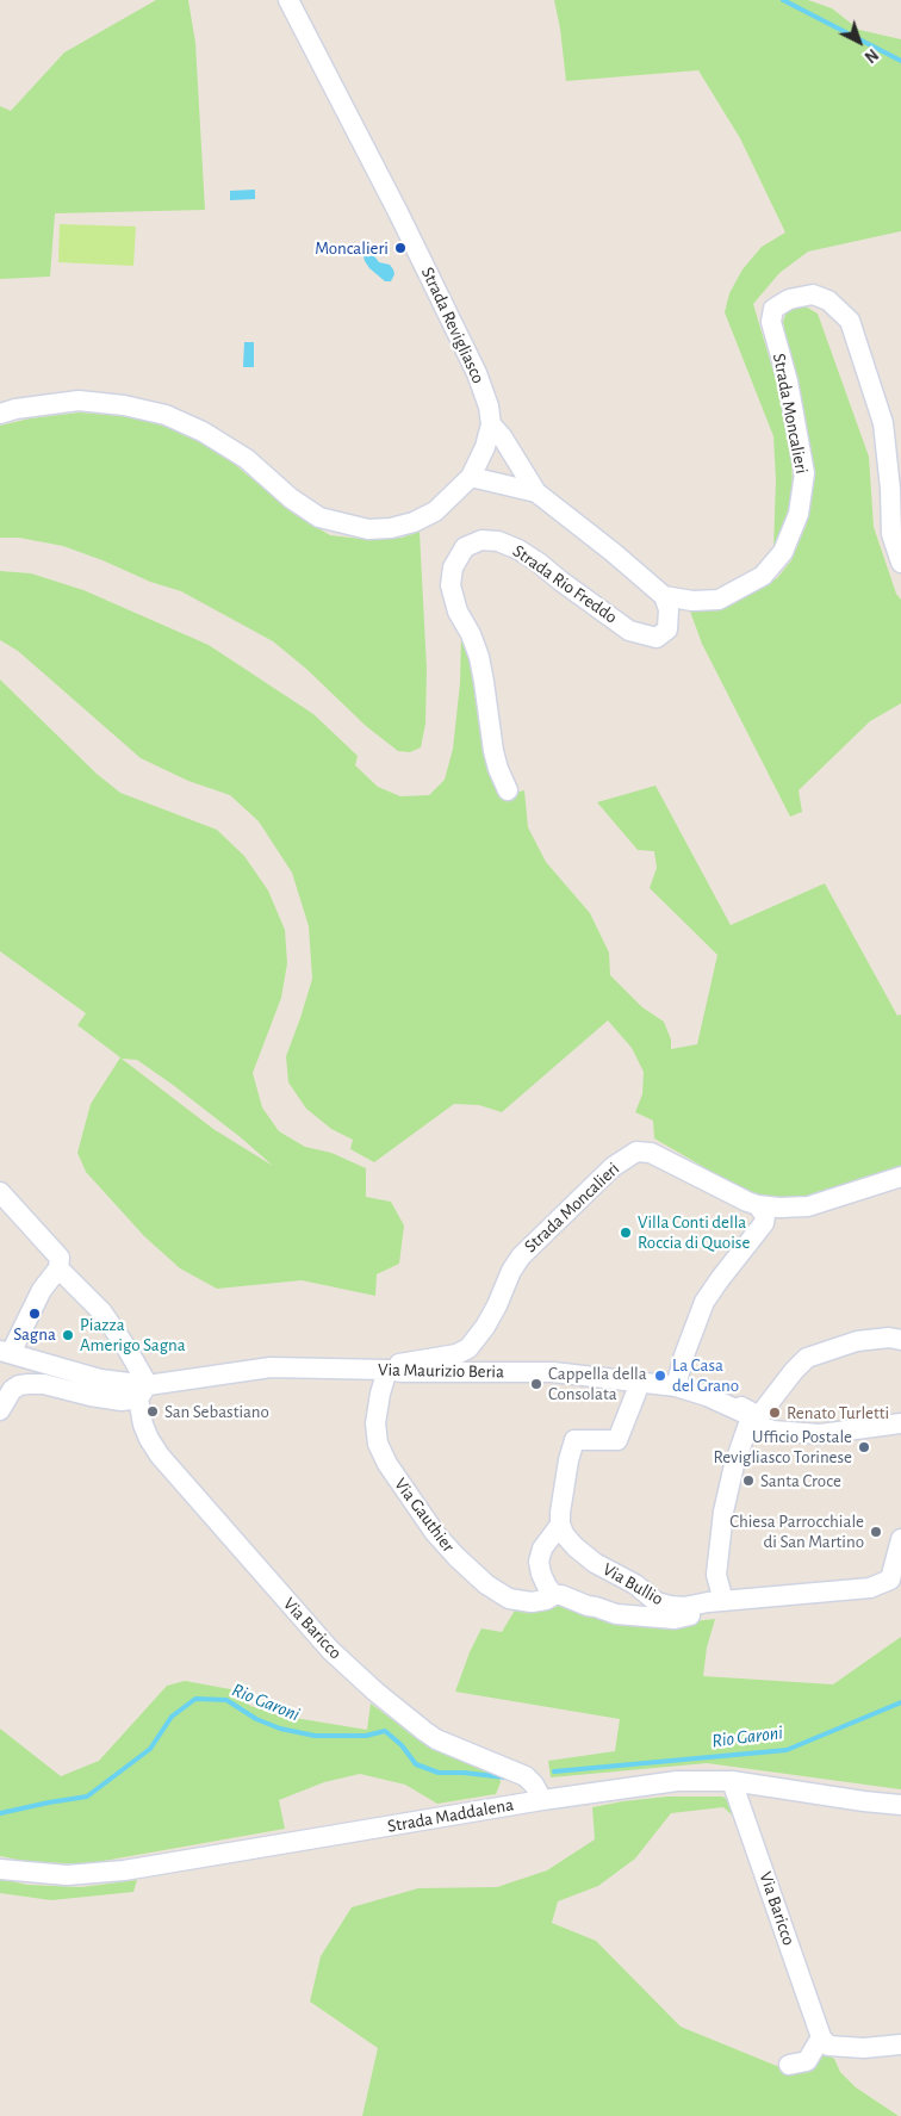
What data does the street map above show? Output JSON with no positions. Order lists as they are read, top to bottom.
{
  "streets": {
    "street": [
      "Strada Revigliasco",
      "Strada Moncalieri",
      "Strada Rio Freddo",
      "Via Maurizio Beria",
      "Via Gauthier",
      "Via Bullio",
      "Via Baricco",
      "Strada Maddalena"
    ]
  },
  "crossings": [
    ["Strada Moncalieri", "Strada Rio Freddo"],
    ["Strada Moncalieri", "Via Maurizio Beria"],
    ["Strada Moncalieri", "Via Gauthier"],
    ["Via Maurizio Beria", "Via Gauthier"],
    ["Via Maurizio Beria", "Via Baricco"],
    ["Via Gauthier", "Via Bullio"],
    ["Via Baricco", "Strada Maddalena"]
  ],
  "water": ["Rio Garoni"],
  "places": [
    "Moncalieri",
    "Villa Conti della Roccia di Quoise",
    "Sagna",
    "Piazza Amerigo Sagna",
    "La Casa del Grano",
    "Cappella della Consolata",
    "San Sebastiano",
    "Renato Turletti",
    "Ufficio Postale Revigliasco Torinese",
    "Santa Croce",
    "Chiesa Parrocchiale di San Martino"
  ],
  "north": "bottom right"
}
